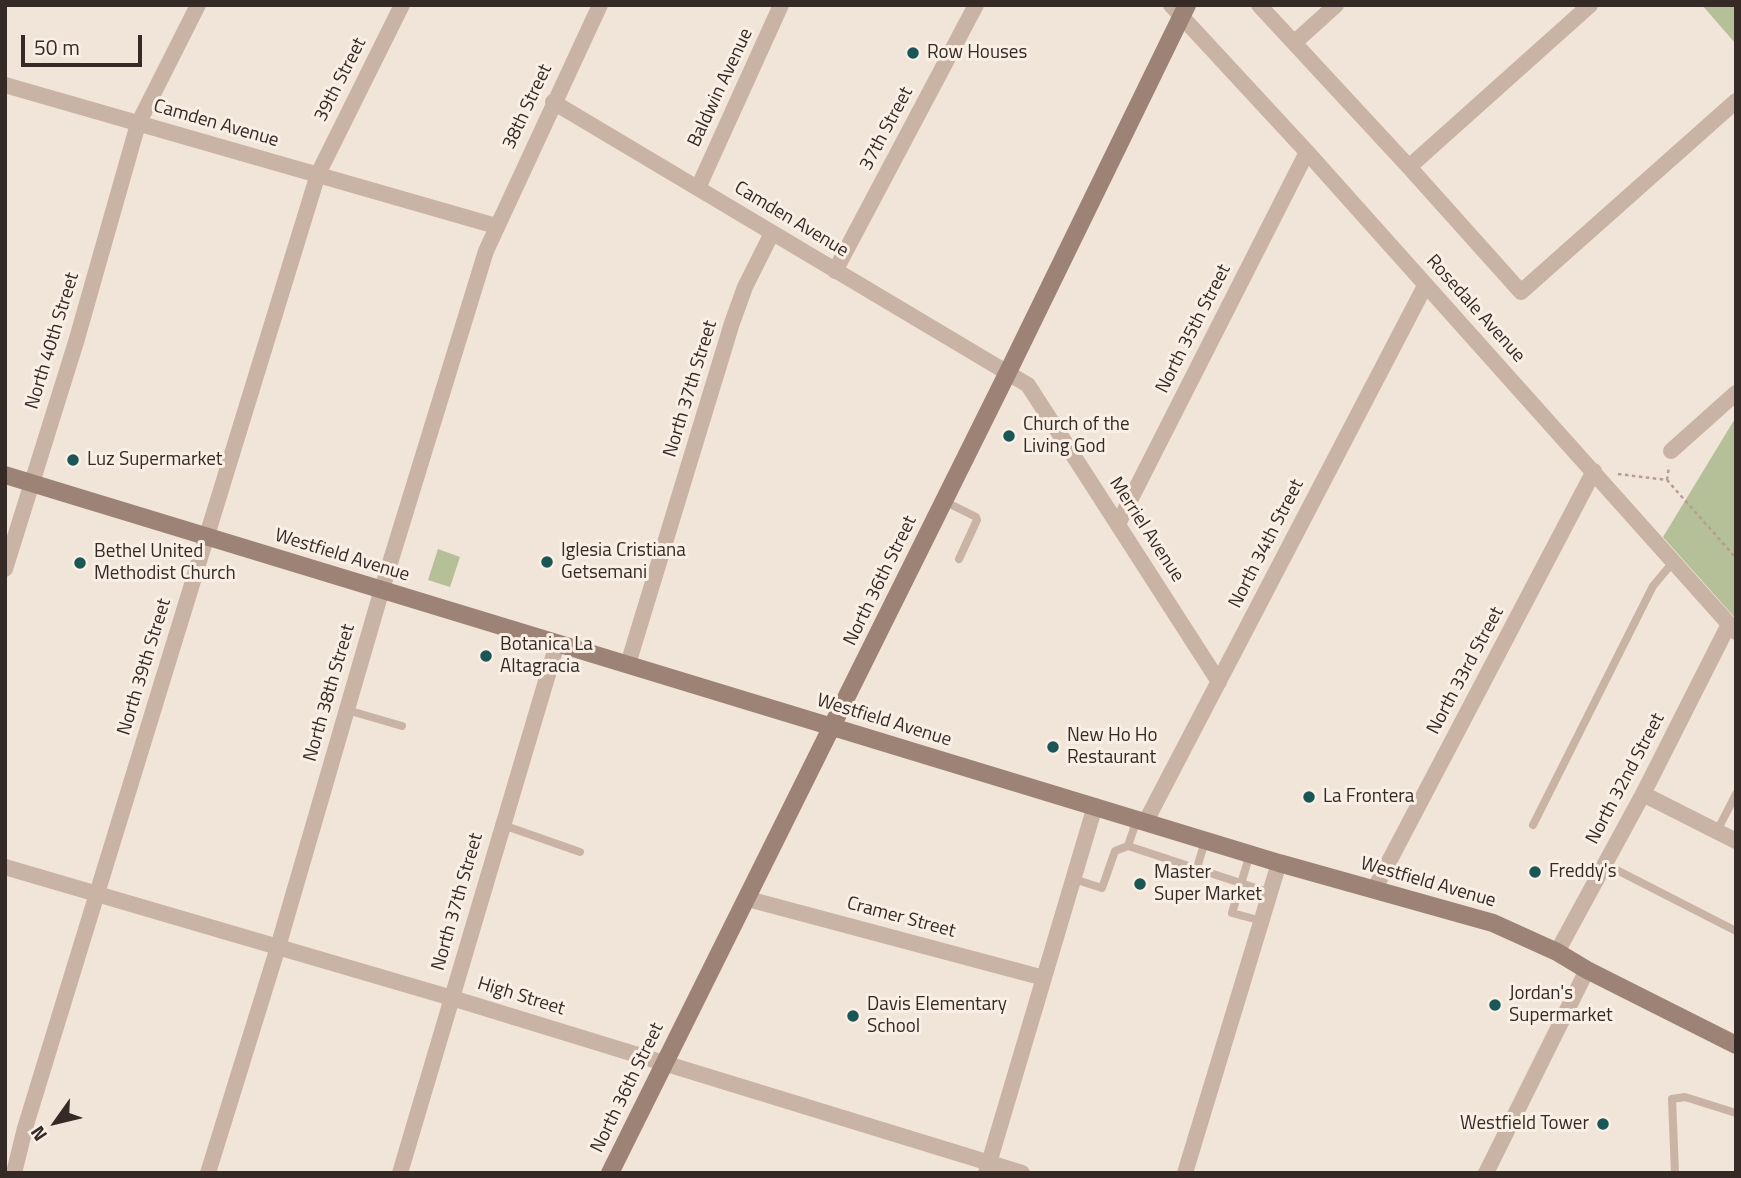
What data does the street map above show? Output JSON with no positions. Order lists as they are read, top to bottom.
{
  "streets": {
    "street": [
      "39th Street",
      "Baldwin Avenue",
      "38th Street",
      "Camden Avenue",
      "37th Street",
      "Rosedale Avenue",
      "North 35th Street",
      "North 40th Street",
      "North 37th Street",
      "Merriel Avenue",
      "North 34th Street",
      "Westfield Avenue",
      "North 36th Street",
      "North 39th Street",
      "North 33rd Street",
      "North 38th Street",
      "North 32nd Street",
      "Cramer Street",
      "High Street"
    ]
  },
  "crossings": [
    ["39th Street", "Camden Avenue"],
    ["39th Street", "North 39th Street"],
    ["Baldwin Avenue", "Camden Avenue"],
    ["38th Street", "Camden Avenue"],
    ["38th Street", "North 38th Street"],
    ["Camden Avenue", "37th Street"],
    ["Camden Avenue", "North 40th Street"],
    ["Camden Avenue", "North 37th Street"],
    ["Camden Avenue", "Merriel Avenue"],
    ["Camden Avenue", "North 36th Street"],
    ["Camden Avenue", "North 39th Street"],
    ["Camden Avenue", "North 38th Street"],
    ["Rosedale Avenue", "North 35th Street"],
    ["Rosedale Avenue", "North 34th Street"],
    ["Rosedale Avenue", "North 36th Street"],
    ["Rosedale Avenue", "North 33rd Street"],
    ["Rosedale Avenue", "North 32nd Street"],
    ["North 35th Street", "Merriel Avenue"],
    ["North 40th Street", "Westfield Avenue"],
    ["North 37th Street", "Westfield Avenue"],
    ["North 37th Street", "High Street"],
    ["Merriel Avenue", "North 34th Street"],
    ["Merriel Avenue", "North 36th Street"],
    ["North 34th Street", "Westfield Avenue"],
    ["Westfield Avenue", "North 36th Street"],
    ["Westfield Avenue", "North 39th Street"],
    ["Westfield Avenue", "North 33rd Street"],
    ["Westfield Avenue", "North 38th Street"],
    ["Westfield Avenue", "North 32nd Street"],
    ["North 36th Street", "Cramer Street"],
    ["North 36th Street", "High Street"],
    ["North 39th Street", "High Street"],
    ["North 38th Street", "High Street"]
  ],
  "places": [
    "Row Houses",
    "Church of the Living God",
    "Luz Supermarket",
    "Iglesia Cristiana Getsemani",
    "Bethel United Methodist Church",
    "Botanica La Altagracia",
    "New Ho Ho Restaurant",
    "La Frontera",
    "Freddy's",
    "Master Super Market",
    "Jordan's Supermarket",
    "Davis Elementary School",
    "Westfield Tower"
  ],
  "scale_bar": "50 m",
  "north": "bottom left"
}
